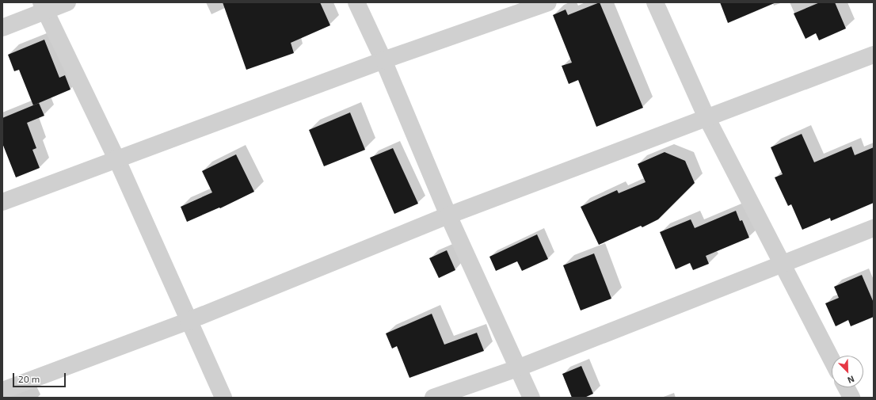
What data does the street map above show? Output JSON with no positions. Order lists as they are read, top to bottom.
{
  "scale_bar": "20 m",
  "north": "bottom right"
}
